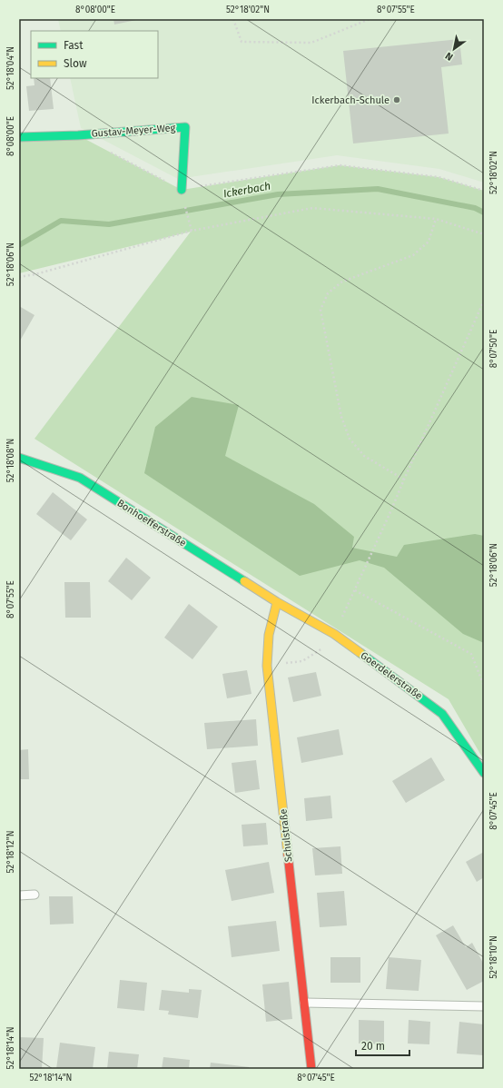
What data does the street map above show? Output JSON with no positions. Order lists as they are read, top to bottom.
{
  "streets": {
    "street": [
      "Gustav-Meyer-Weg",
      "Bonhoefferstraße",
      "Goerdelerstraße",
      "Schulstraße"
    ]
  },
  "crossings": [
    ["Bonhoefferstraße", "Goerdelerstraße"],
    ["Bonhoefferstraße", "Schulstraße"],
    ["Goerdelerstraße", "Schulstraße"]
  ],
  "water": ["Ickerbach"],
  "places": ["Ickerbach-Schule"],
  "legend": ["Fast", "Slow"],
  "scale_bar": "20 m",
  "north": "bottom left",
  "coordinates": [
    "8°08'00\"E",
    "52°18'02\"N",
    "8°07'55\"E",
    "52°18'04\"N",
    "52°18'06\"N",
    "8°07'50\"E",
    "52°18'08\"N",
    "8°07'45\"E",
    "52°18'12\"N",
    "52°18'10\"N",
    "52°18'14\"N"
  ]
}
